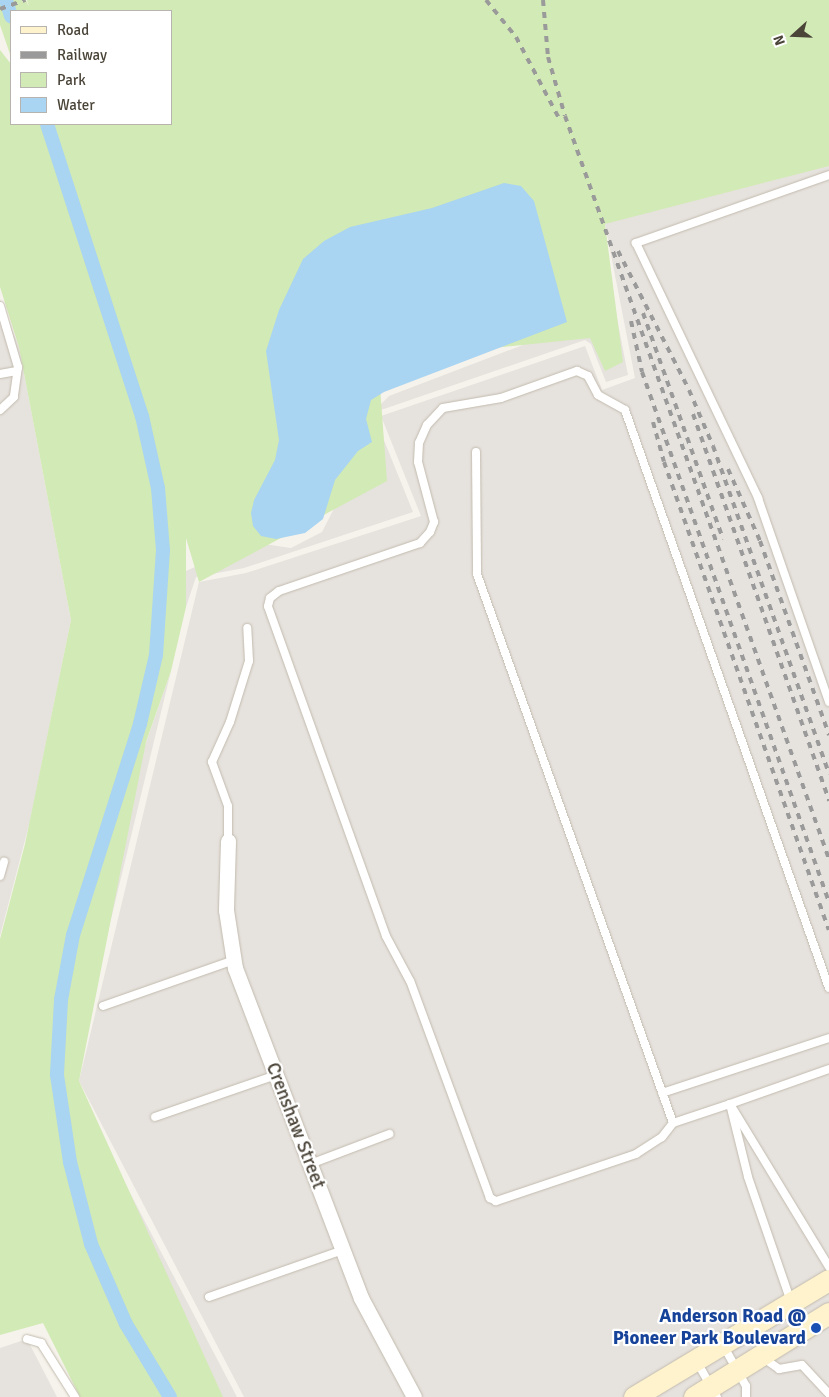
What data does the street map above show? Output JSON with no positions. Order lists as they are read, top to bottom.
{
  "streets": {
    "street": ["Crenshaw Street"]
  },
  "places": ["Anderson Road @ Pioneer Park Boulevard"],
  "legend": [
    "Road",
    "Railway",
    "Park",
    "Water"
  ],
  "north": "left"
}
